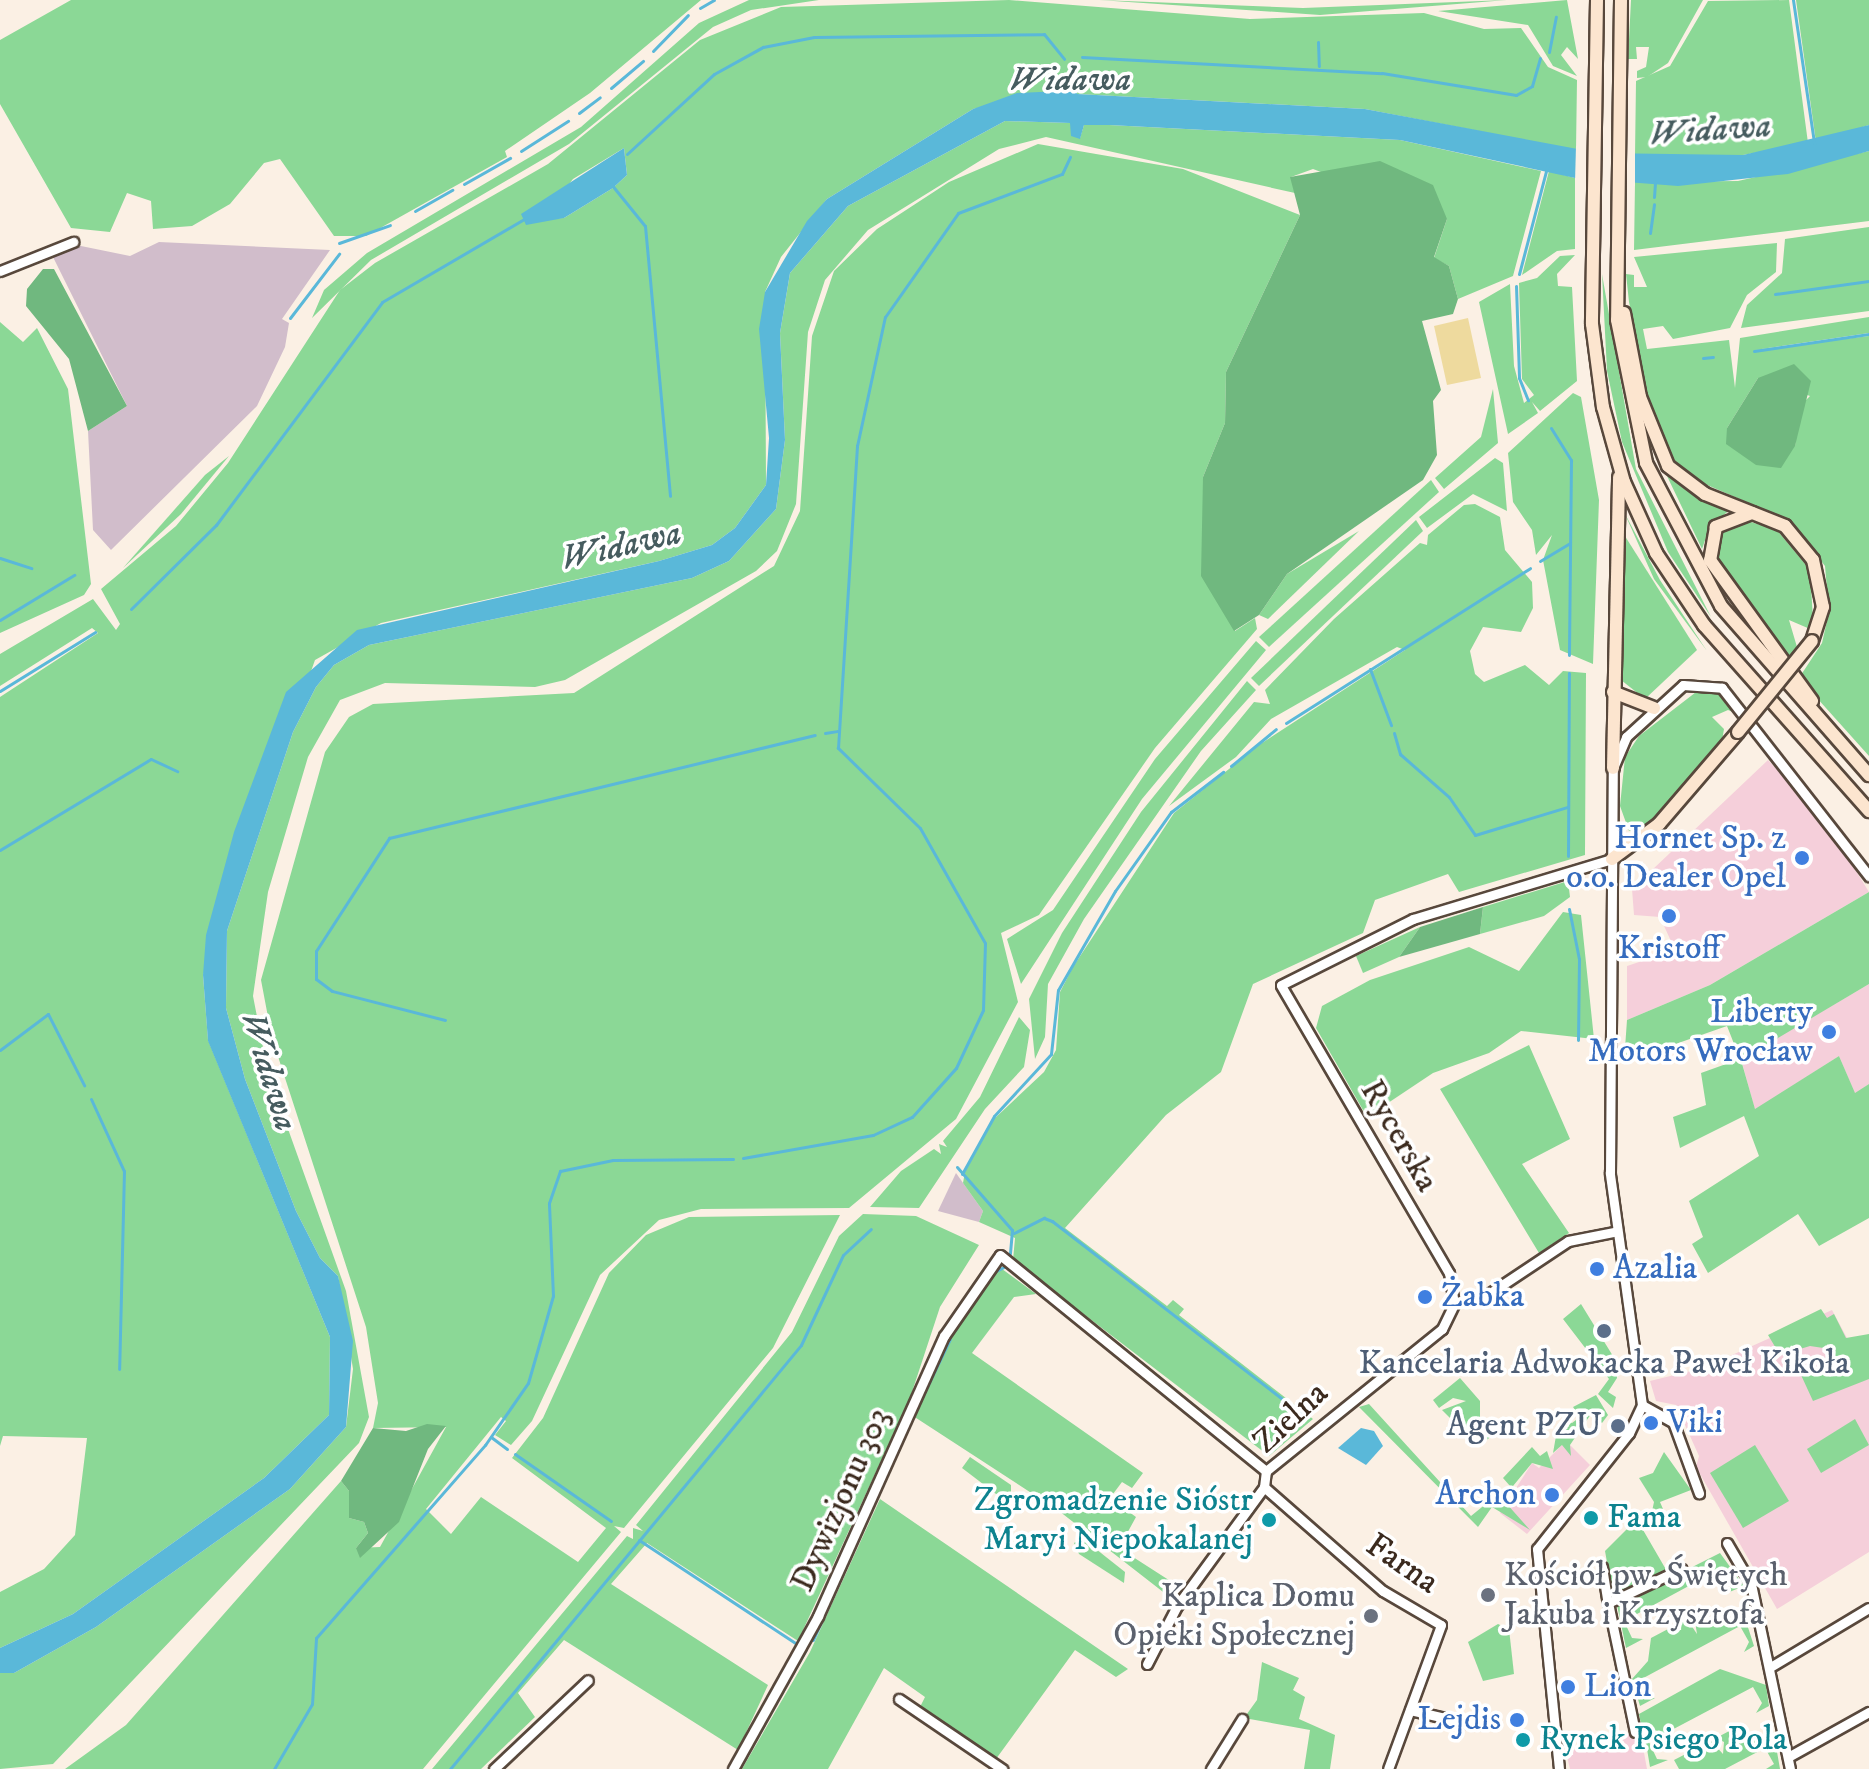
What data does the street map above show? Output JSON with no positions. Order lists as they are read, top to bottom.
{
  "streets": {
    "street": [
      "Rycerska",
      "Zielna",
      "Dywizjonu 303",
      "Farna"
    ]
  },
  "crossings": [
    ["Rycerska", "Zielna"],
    ["Zielna", "Dywizjonu 303"],
    ["Zielna", "Farna"]
  ],
  "water": ["Widawa"],
  "places": [
    "Hornet Sp. z o.o. Dealer Opel",
    "Kristoff",
    "Liberty Motors Wrocław",
    "Azalia",
    "Żabka",
    "Kancelaria Adwokacka Paweł Kikoła",
    "Viki",
    "Agent PZU",
    "Archon",
    "Fama",
    "Zgromadzenie Sióstr Maryi Niepokalanej",
    "Kościół pw. Świętych Jakuba i Krzysztofa",
    "Kaplica Domu Opieki Społecznej",
    "Lion",
    "Lejdis",
    "Rynek Psiego Pola"
  ]
}
